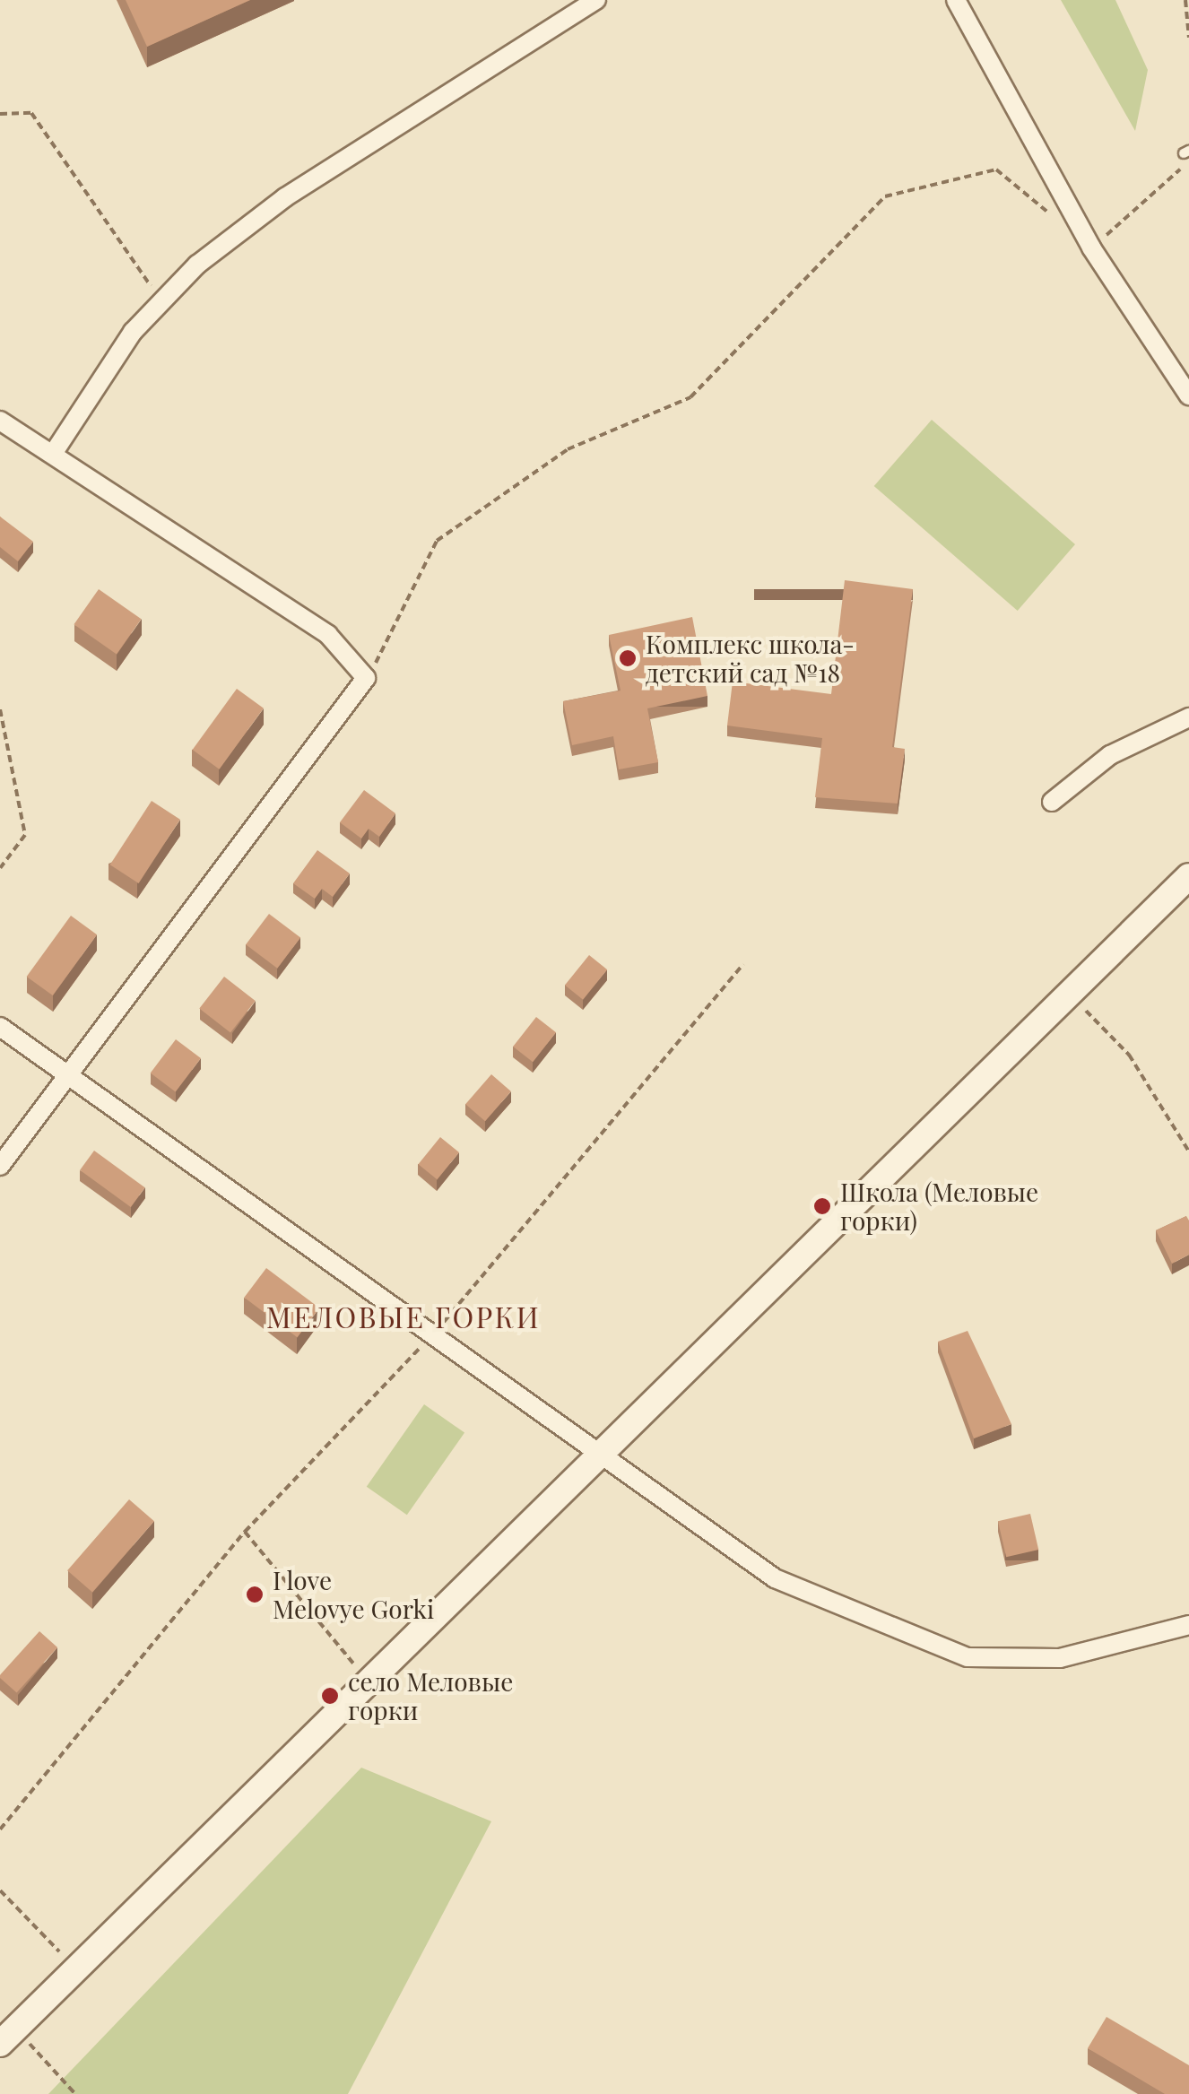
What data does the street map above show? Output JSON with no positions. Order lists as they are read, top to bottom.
{
  "districts": ["МЕЛОВЫЕ ГОРКИ"],
  "places": [
    "Комплекс школа- детский сад №18",
    "Школа (Меловые горки)",
    "I love Melovye Gorki",
    "село Меловые горки"
  ]
}
